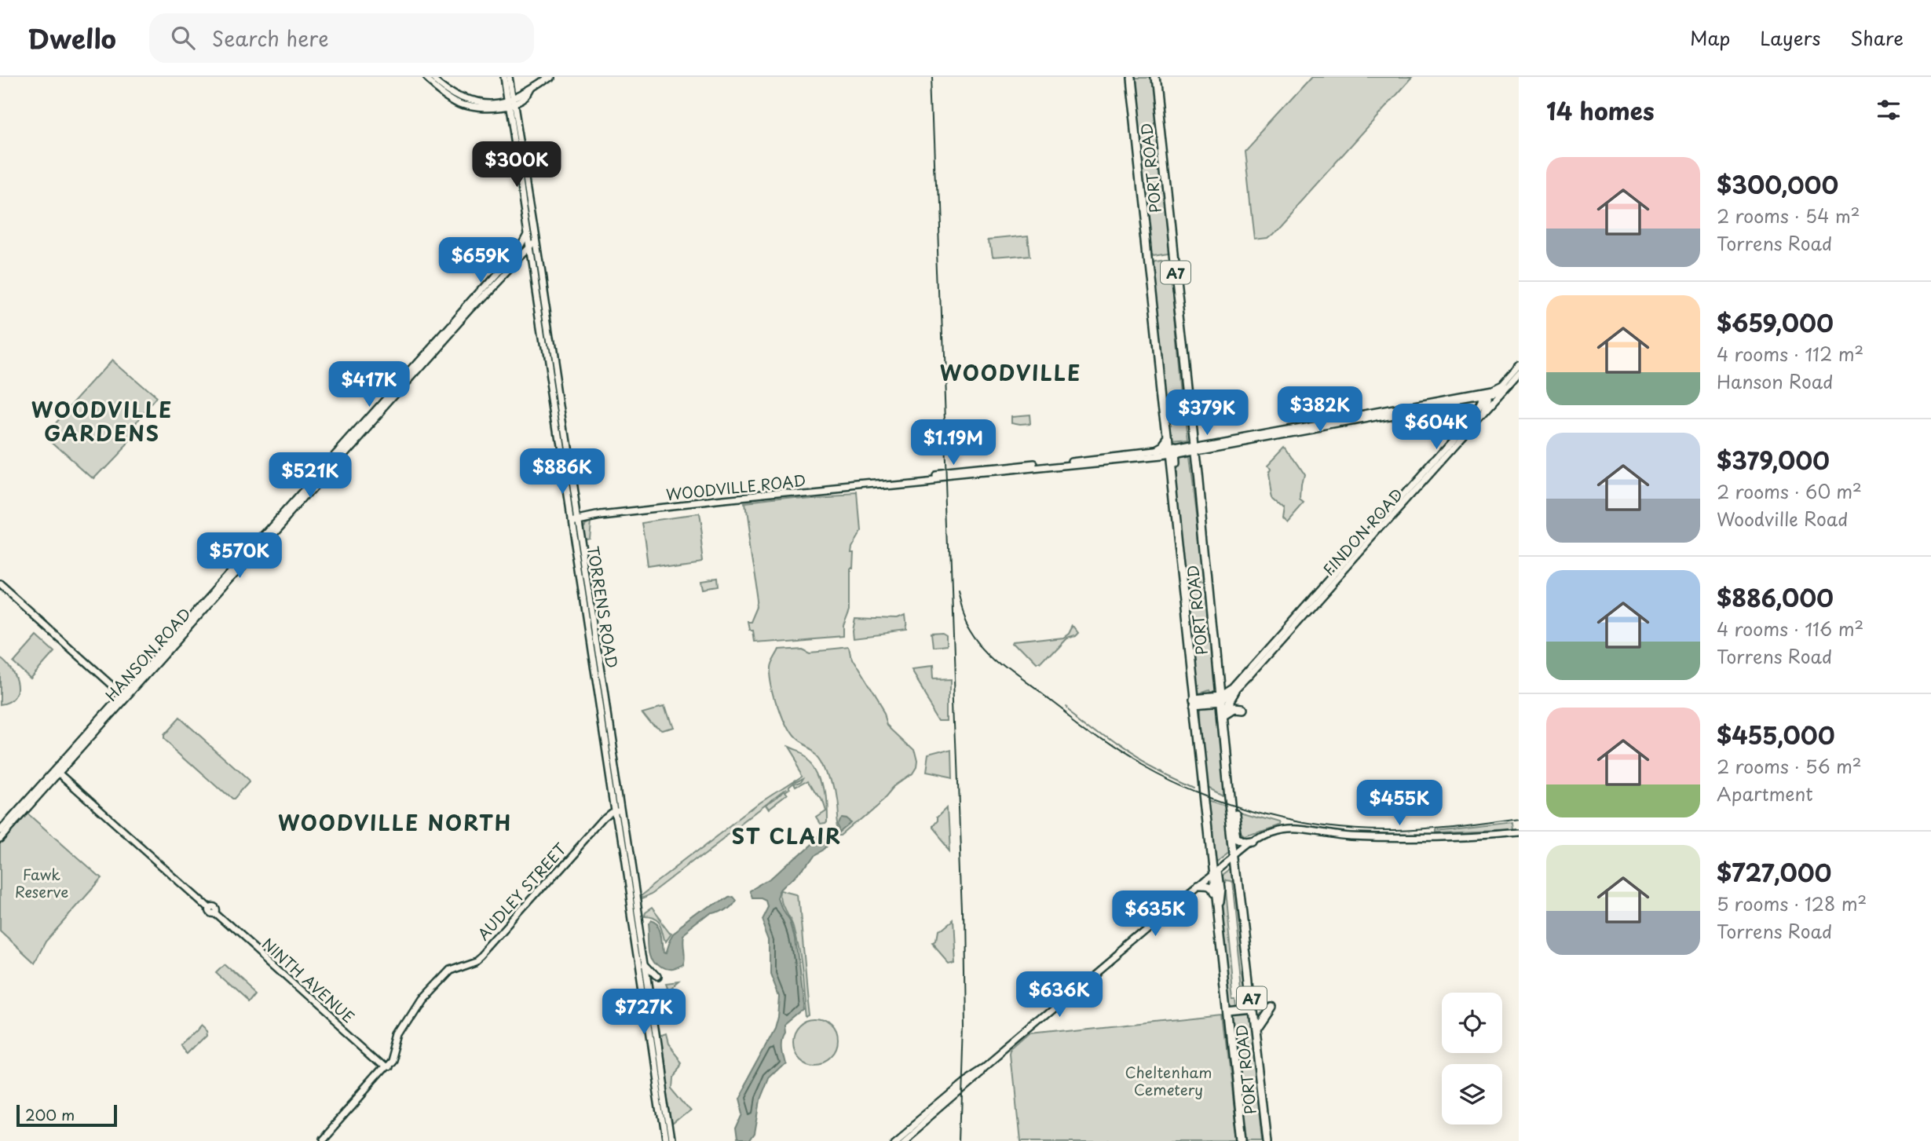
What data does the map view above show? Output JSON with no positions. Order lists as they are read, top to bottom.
{
  "streets": {
    "highway": ["PORT ROAD", "A7"],
    "main road": [
      "WOODVILLE ROAD",
      "FINDON ROAD",
      "TORRENS ROAD",
      "HANSON ROAD",
      "AUDLEY STREET",
      "NINTH AVENUE"
    ]
  },
  "crossings": [
    ["PORT ROAD", "WOODVILLE ROAD"],
    ["PORT ROAD", "FINDON ROAD"],
    ["WOODVILLE ROAD", "FINDON ROAD"],
    ["WOODVILLE ROAD", "TORRENS ROAD"],
    ["TORRENS ROAD", "HANSON ROAD"],
    ["TORRENS ROAD", "AUDLEY STREET"],
    ["HANSON ROAD", "NINTH AVENUE"],
    ["AUDLEY STREET", "NINTH AVENUE"]
  ],
  "districts": [
    "WOODVILLE",
    "WOODVILLE GARDENS",
    "WOODVILLE NORTH",
    "ST CLAIR"
  ],
  "parks": ["Fawk Reserve", "Cheltenham Cemetery"],
  "scale_bar": "200 m",
  "page": {
    "header": "Dwello",
    "search": "Search here",
    "nav": ["Map", "Layers", "Share"],
    "heading": "14 homes",
    "price": [
      "$300K",
      "$659K",
      "$417K",
      "$382K",
      "$379K",
      "$604K",
      "$1.19M",
      "$886K",
      "$521K",
      "$570K",
      "$455K",
      "$635K",
      "$636K",
      "$727K"
    ],
    "list": [
      {
        "name": "$300,000",
        "note": "2 rooms · 54 m² · Torrens Road"
      },
      {
        "name": "$659,000",
        "note": "4 rooms · 112 m² · Hanson Road"
      },
      {
        "name": "$379,000",
        "note": "2 rooms · 60 m² · Woodville Road"
      },
      {
        "name": "$886,000",
        "note": "4 rooms · 116 m² · Torrens Road"
      },
      {
        "name": "$455,000",
        "note": "2 rooms · 56 m² · Apartment"
      },
      {
        "name": "$727,000",
        "note": "5 rooms · 128 m² · Torrens Road"
      }
    ],
    "scale": "200 m"
  }
}
